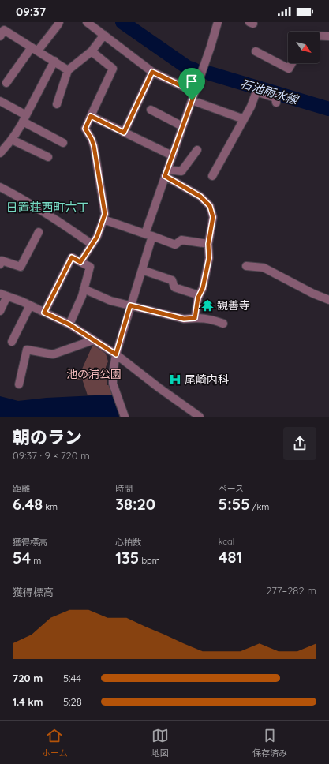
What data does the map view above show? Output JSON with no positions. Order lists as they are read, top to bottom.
{
  "districts": ["日置荘西町六丁"],
  "water": ["石池雨水線"],
  "parks": ["池の浦公園"],
  "places": {
    "temple": ["観善寺"],
    "hospital": ["尾崎内科"]
  },
  "north": "bottom right",
  "page": {
    "status": "09:37",
    "heading": ["朝のラン", "09:37 · 9 × 720 m"],
    "stats": [
      ["距離", "6.48 km"],
      ["時間", "38:20"],
      ["ペース", "5:55 /km"],
      ["獲得標高", "54 m"],
      ["心拍数", "135 bpm"],
      ["kcal", "481"]
    ],
    "chart": ["獲得標高", "277–282 m"],
    "list": [
      {
        "name": "720 m",
        "note": "5:44"
      },
      {
        "name": "1.4 km",
        "note": "5:28"
      }
    ],
    "tabs": ["ホーム", "地図", "保存済み"]
  }
}
